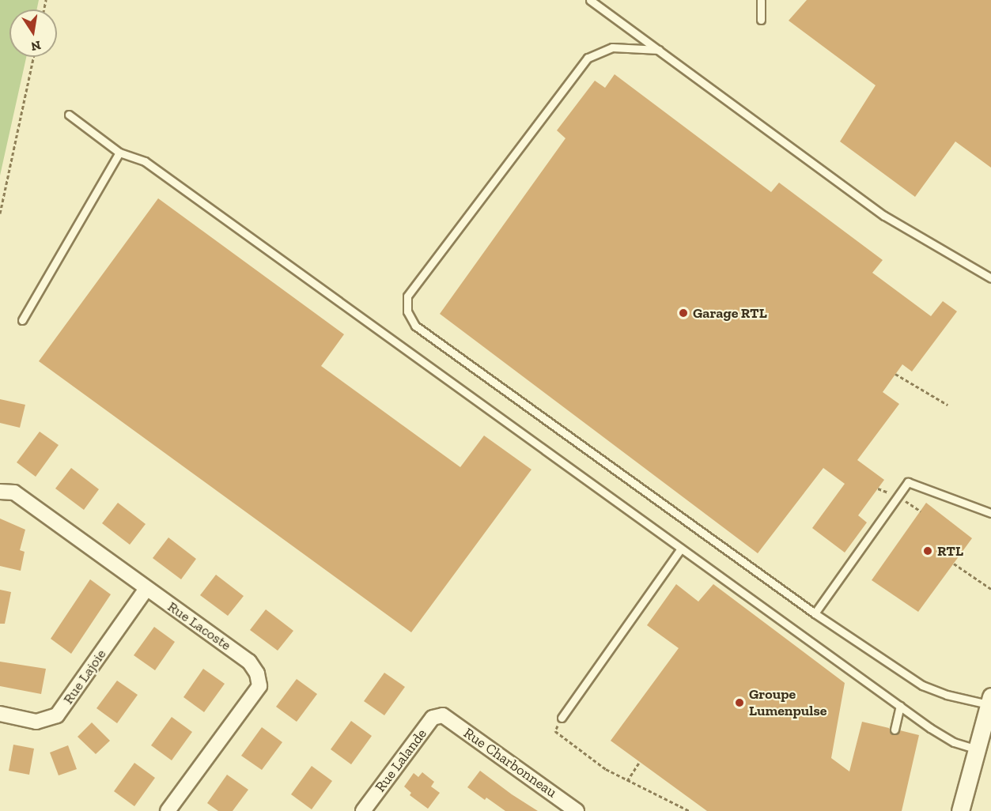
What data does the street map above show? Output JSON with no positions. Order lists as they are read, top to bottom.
{
  "streets": {
    "street": [
      "Rue Lacoste",
      "Rue Lajoie",
      "Rue Lalande",
      "Rue Charbonneau"
    ]
  },
  "crossings": [
    ["Rue Lacoste", "Rue Lajoie"],
    ["Rue Lalande", "Rue Charbonneau"]
  ],
  "places": ["Garage RTL", "RTL", "Groupe Lumenpulse"],
  "north": "bottom"
}
